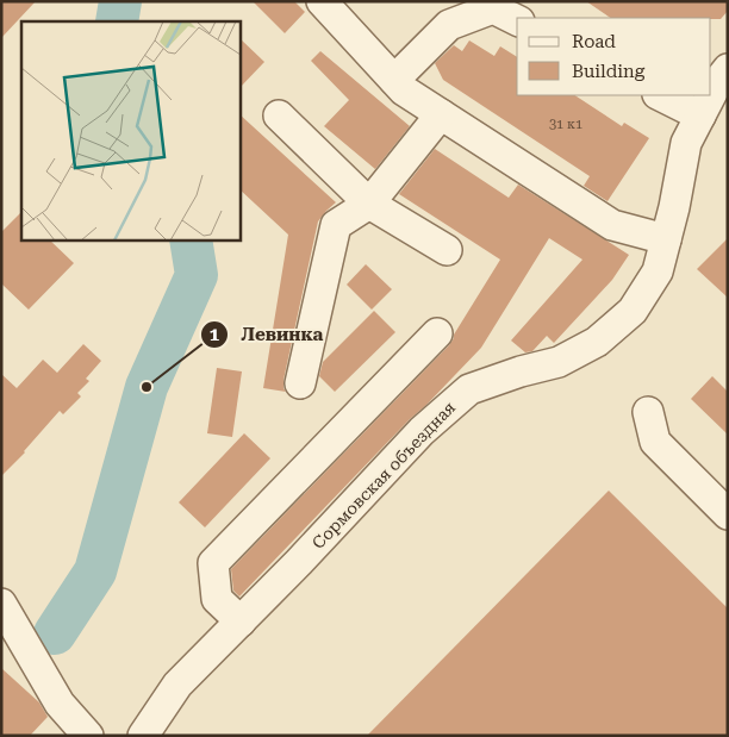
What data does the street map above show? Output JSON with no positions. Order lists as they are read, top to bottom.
{
  "streets": {
    "street": ["Сормовская объездная"]
  },
  "places": ["Левинка"],
  "house_numbers": ["31 к1"],
  "legend": ["Road", "Building"]
}
